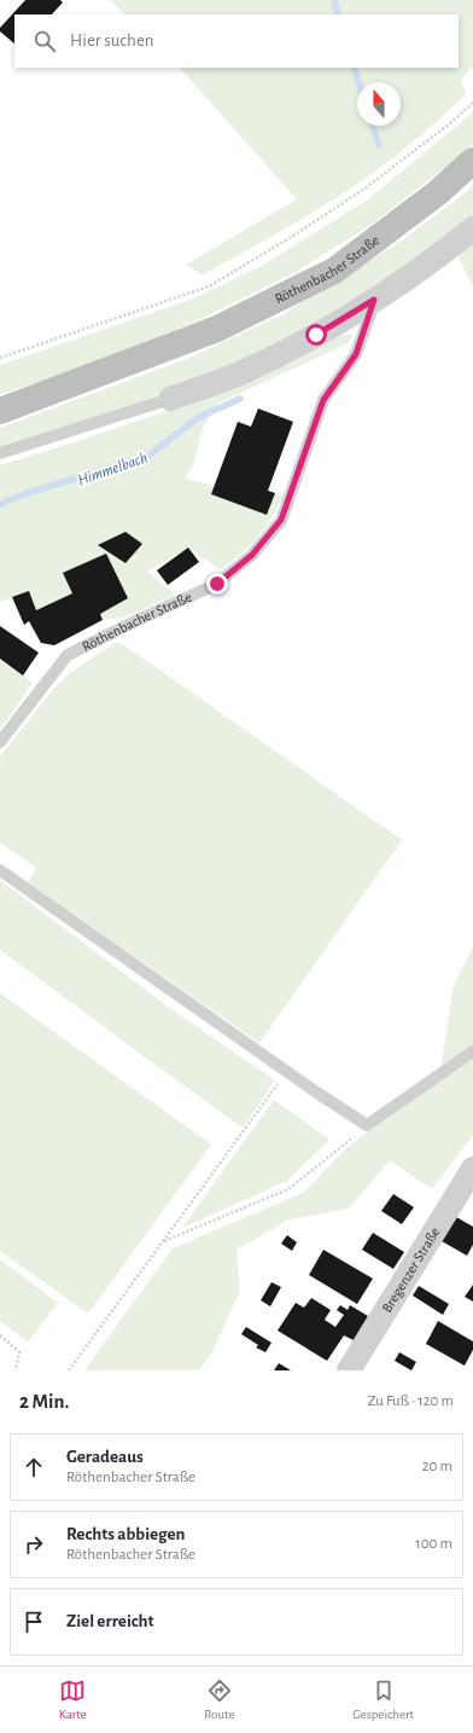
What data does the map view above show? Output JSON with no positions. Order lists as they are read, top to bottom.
{
  "streets": {
    "main road": ["Röthenbacher Straße"],
    "street": ["Bregenzer Straße"]
  },
  "water": ["Himmelbach"],
  "north": "top",
  "page": {
    "search": "Hier suchen",
    "heading": ["2 Min.", "Zu Fuß · 120 m"],
    "list": [
      ["Geradeaus", "Röthenbacher Straße", "20 m"],
      ["Rechts abbiegen", "Röthenbacher Straße", "100 m"],
      "Ziel erreicht"
    ],
    "nav": ["Karte", "Route", "Gespeichert"]
  }
}
